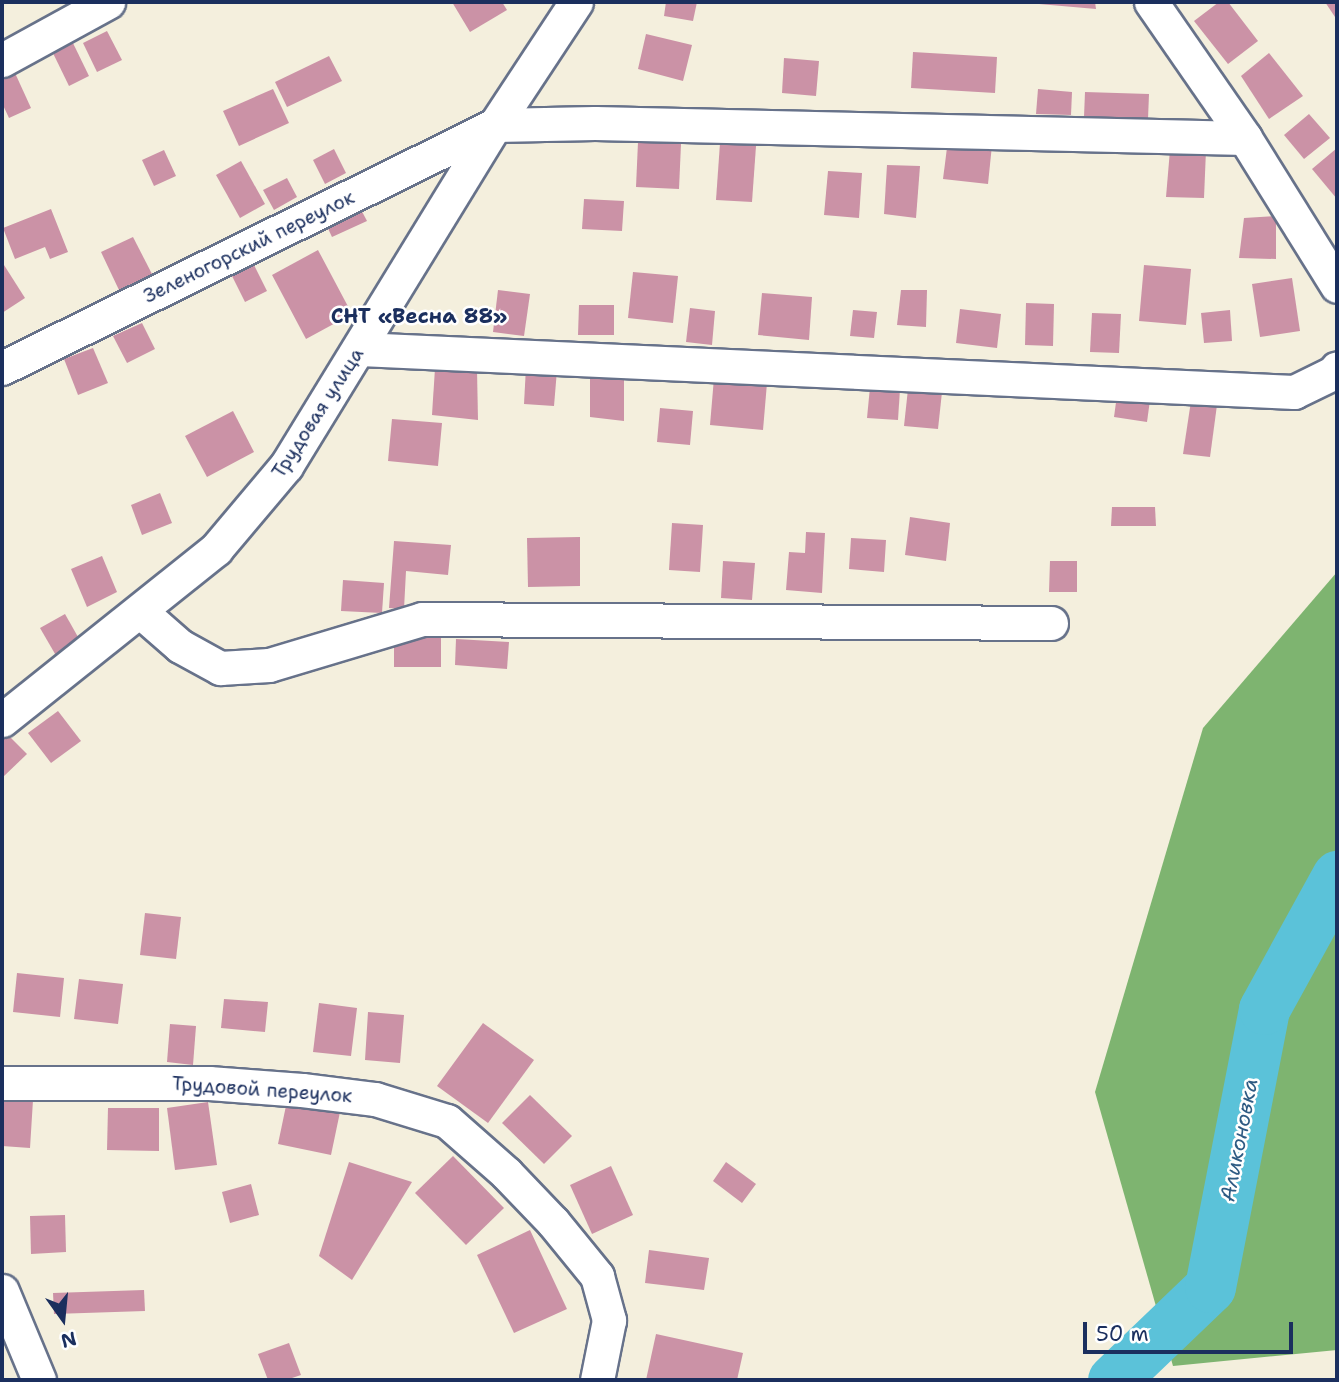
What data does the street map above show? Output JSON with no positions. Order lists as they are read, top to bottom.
{
  "streets": {
    "street": ["Зеленогорский переулок", "Трудовая улица", "Трудовой переулок"]
  },
  "crossings": [
    ["Зеленогорский переулок", "Трудовая улица"]
  ],
  "districts": ["СНТ «Весна 88»"],
  "water": ["Аликоновка"],
  "scale_bar": "50 m",
  "north": "bottom"
}
